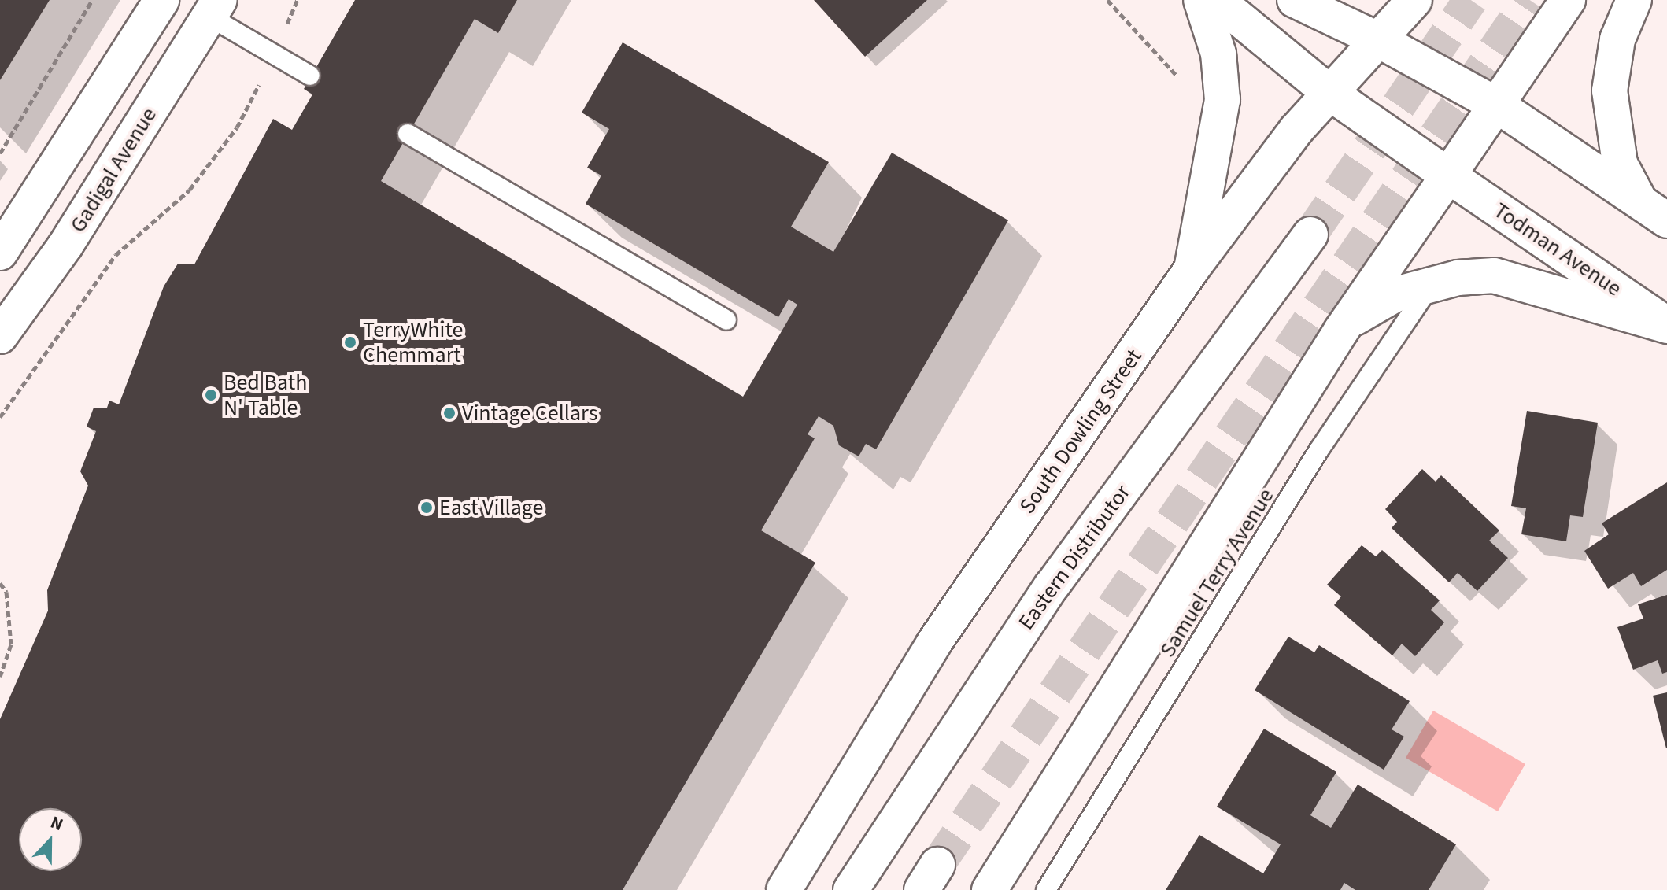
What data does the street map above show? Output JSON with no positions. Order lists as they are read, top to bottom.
{
  "streets": {
    "main road": [
      "Gadigal Avenue",
      "Todman Avenue",
      "South Dowling Street",
      "Eastern Distributor"
    ],
    "lane": ["Samuel Terry Avenue"]
  },
  "crossings": [
    ["Todman Avenue", "South Dowling Street"]
  ],
  "places": [
    "TerryWhite Chemmart",
    "Bed Bath N' Table",
    "Vintage Cellars",
    "East Village"
  ],
  "north": "top"
}
